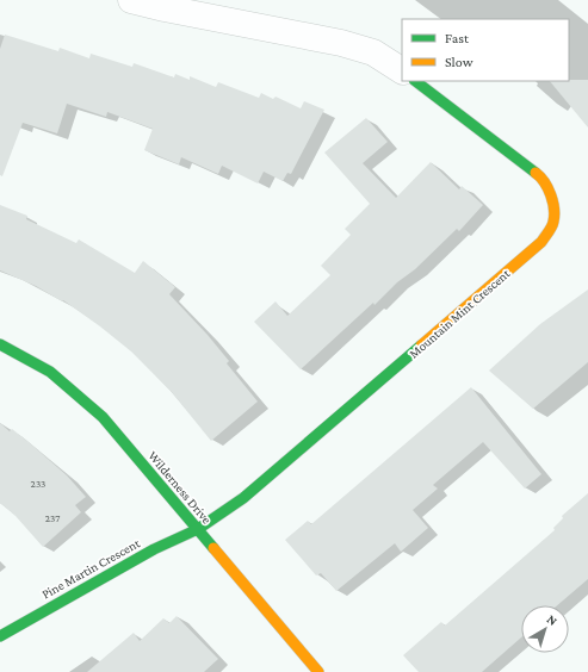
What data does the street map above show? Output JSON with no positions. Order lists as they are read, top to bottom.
{
  "streets": {
    "street": ["Mountain Mint Crescent", "Wilderness Drive", "Pine Martin Crescent"]
  },
  "crossings": [
    ["Mountain Mint Crescent", "Wilderness Drive"],
    ["Mountain Mint Crescent", "Pine Martin Crescent"],
    ["Wilderness Drive", "Pine Martin Crescent"]
  ],
  "house_numbers": ["233", "237"],
  "legend": ["Fast", "Slow"],
  "north": "top right"
}
